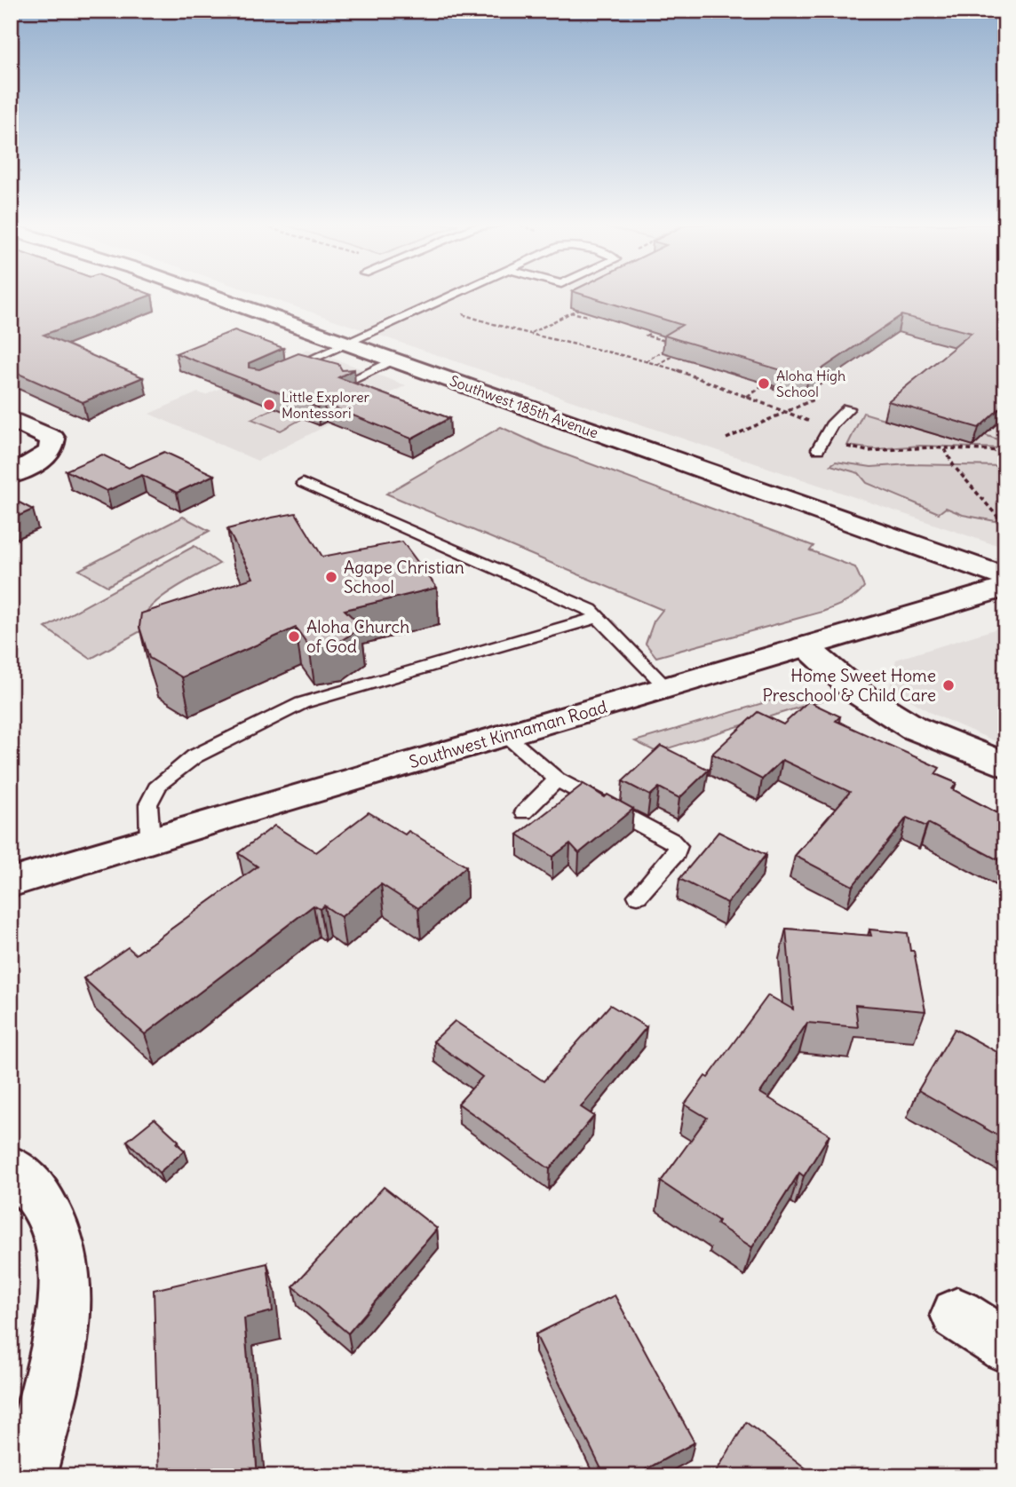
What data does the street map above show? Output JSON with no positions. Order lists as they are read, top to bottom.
{
  "streets": {
    "main road": ["Southwest 185th Avenue", "Southwest Kinnaman Road"]
  },
  "places": [
    "Aloha High School",
    "Little Explorer Montessori",
    "Agape Christian School",
    "Aloha Church of God",
    "Home Sweet Home Preschool & Child Care"
  ]
}
